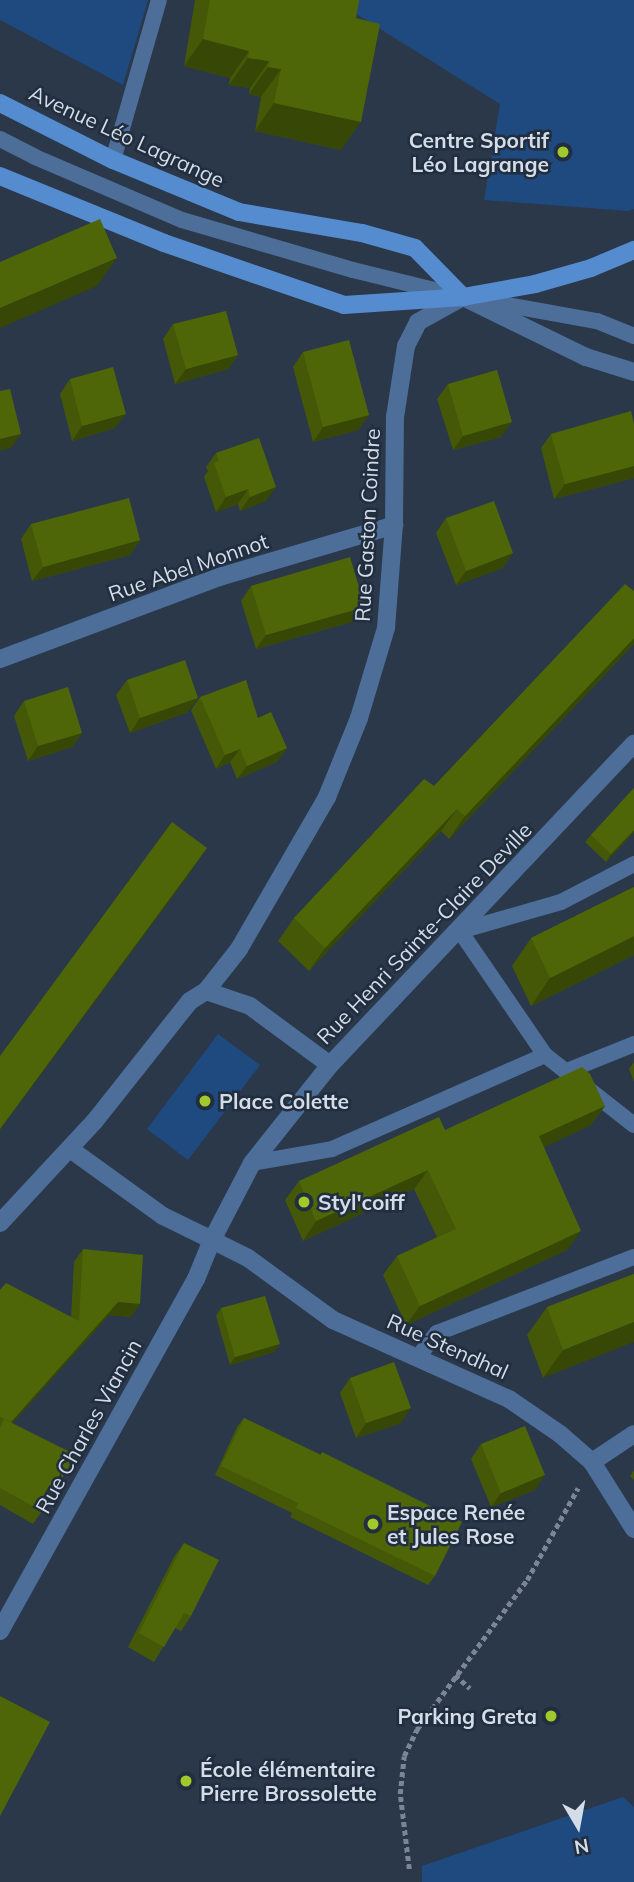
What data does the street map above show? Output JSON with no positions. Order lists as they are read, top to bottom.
{
  "streets": {
    "main road": ["Avenue Léo Lagrange"],
    "street": [
      "Rue Gaston Coindre",
      "Rue Abel Monnot",
      "Rue Henri Sainte-Claire Deville",
      "Rue Stendhal",
      "Rue Charles Viancin"
    ]
  },
  "crossings": [
    ["Avenue Léo Lagrange", "Rue Gaston Coindre"],
    ["Rue Gaston Coindre", "Rue Abel Monnot"],
    ["Rue Gaston Coindre", "Rue Henri Sainte-Claire Deville"],
    ["Rue Stendhal", "Rue Charles Viancin"]
  ],
  "places": [
    "Centre Sportif Léo Lagrange",
    "Place Colette",
    "Styl'coiff",
    "Espace Renée et Jules Rose",
    "Parking Greta",
    "École élémentaire Pierre Brossolette"
  ],
  "north": "bottom"
}
